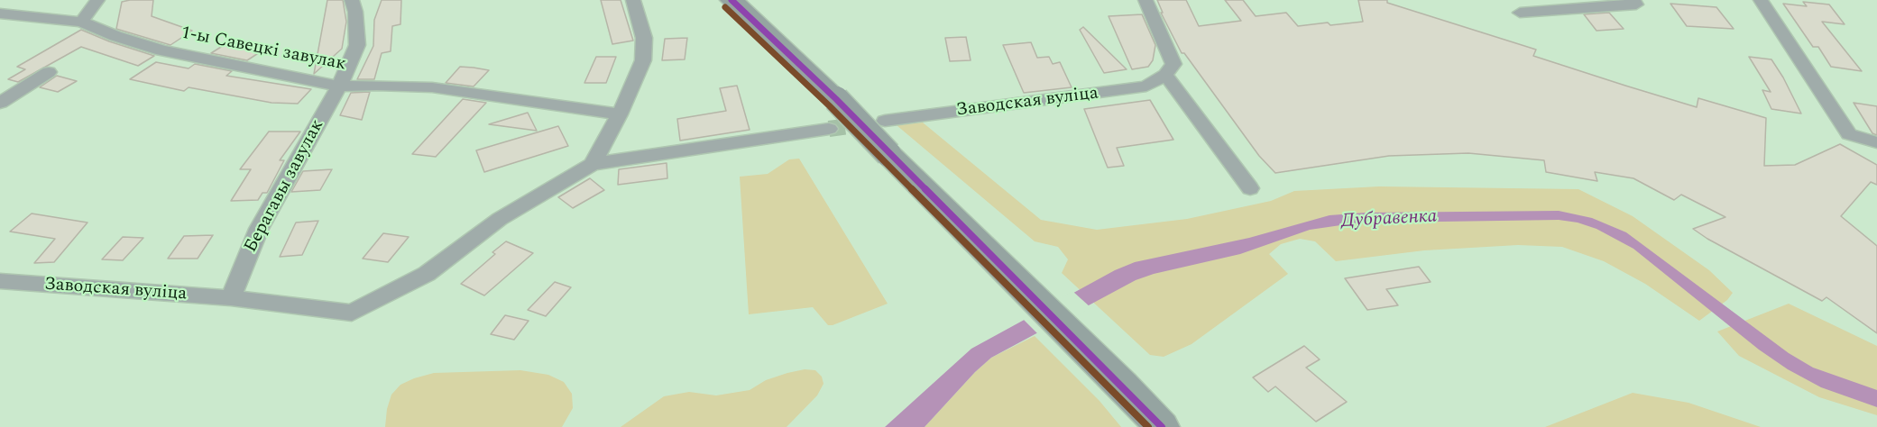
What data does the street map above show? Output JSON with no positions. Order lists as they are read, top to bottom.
{
  "streets": {
    "street": ["1-ы Савецкі завулак", "Заводская вуліца", "Берагавы завулак"]
  },
  "crossings": [
    ["1-ы Савецкі завулак", "Берагавы завулак"],
    ["Заводская вуліца", "Берагавы завулак"]
  ],
  "water": ["Дубравенка"]
}
